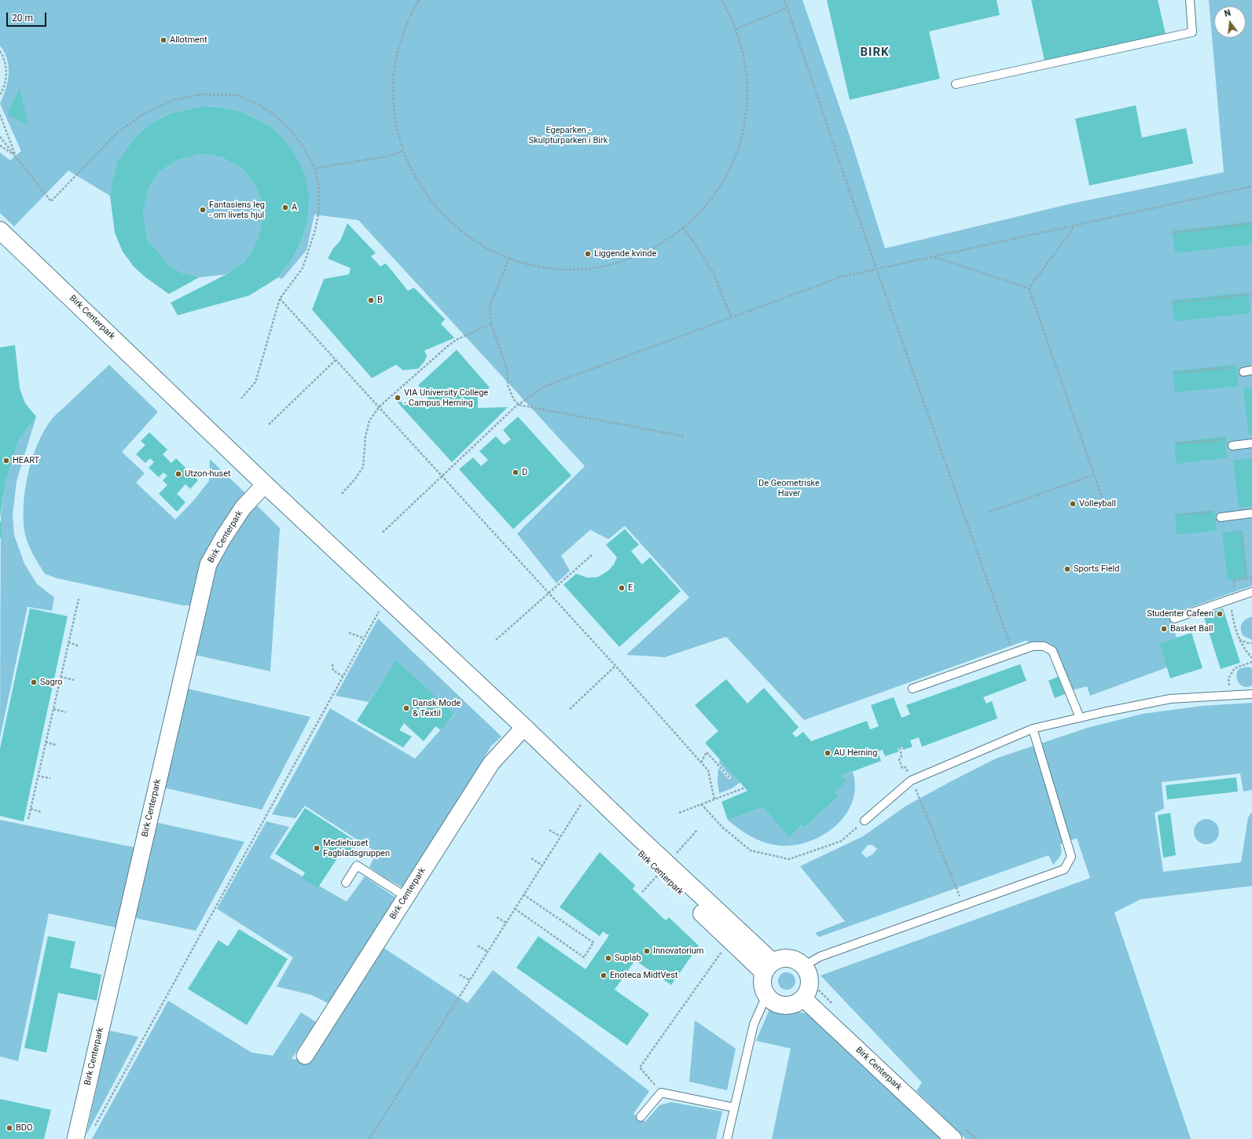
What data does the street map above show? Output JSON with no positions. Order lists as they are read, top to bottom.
{
  "streets": {
    "street": ["Birk Centerpark"]
  },
  "districts": ["BIRK"],
  "parks": ["Egeparken - Skulpturparken i Birk", "De Geometriske Haver"],
  "places": [
    "Allotment",
    "A",
    "Fantasiens leg - om livets hjul",
    "Liggende kvinde",
    "B",
    "VIA University College - Campus Herning",
    "HEART",
    "D",
    "Utzon-huset",
    "Volleyball",
    "Sports Field",
    "E",
    "Studenter Cafeen",
    "Basket Ball",
    "Sagro",
    "Dansk Mode & Textil",
    "AU Herning",
    "Mediehuset Fagbladsgruppen",
    "Innovatorium",
    "Suplab",
    "Enoteca MidtVest",
    "BDO"
  ],
  "scale_bar": "20 m",
  "north": "top"
}
